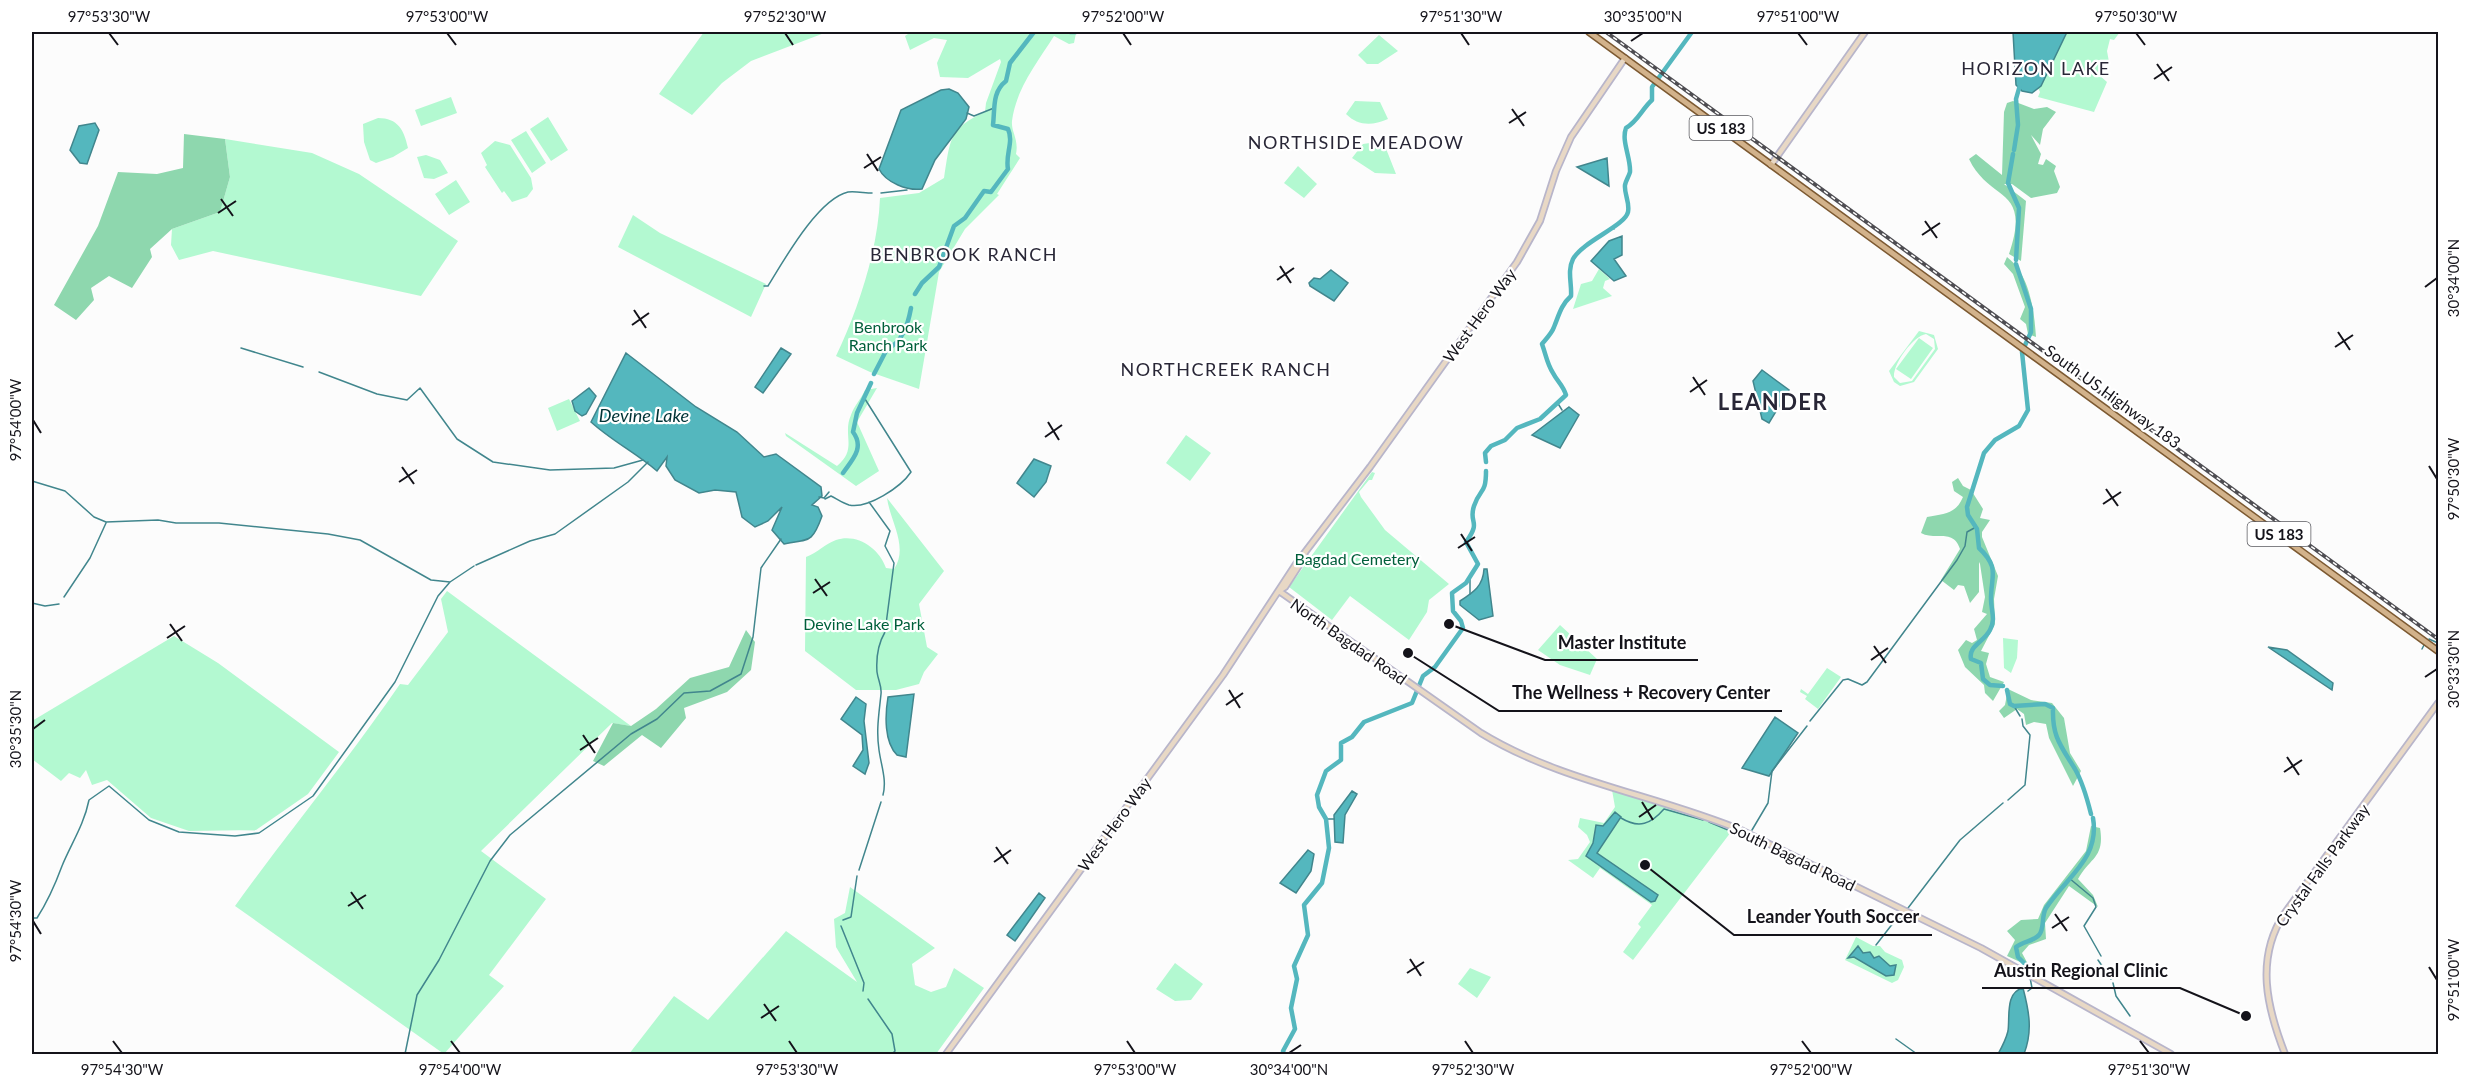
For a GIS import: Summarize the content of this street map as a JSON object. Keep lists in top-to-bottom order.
{
  "streets": {
    "main road": [
      "US 183",
      "West Hero Way",
      "South US Highway 183",
      "North Bagdad Road",
      "South Bagdad Road",
      "Crystal Falls Parkway"
    ]
  },
  "crossings": [
    ["US 183", "West Hero Way"],
    ["US 183", "South US Highway 183"],
    ["West Hero Way", "North Bagdad Road"],
    ["North Bagdad Road", "South Bagdad Road"]
  ],
  "districts": [
    "HORIZON LAKE",
    "NORTHSIDE MEADOW",
    "BENBROOK RANCH",
    "NORTHCREEK RANCH",
    "LEANDER"
  ],
  "water": ["Devine Lake"],
  "parks": ["Benbrook Ranch Park", "Bagdad Cemetery", "Devine Lake Park"],
  "places": [
    "Master Institute",
    "The Wellness + Recovery Center",
    "Leander Youth Soccer",
    "Austin Regional Clinic"
  ],
  "coordinates": [
    "97°53'30\"W",
    "97°53'00\"W",
    "97°52'30\"W",
    "97°52'00\"W",
    "97°51'30\"W",
    "30°35'00\"N",
    "97°51'00\"W",
    "97°50'30\"W",
    "30°34'00\"N",
    "97°54'00\"W",
    "30°33'30\"N",
    "30°35'30\"N",
    "97°54'30\"W"
  ]
}
